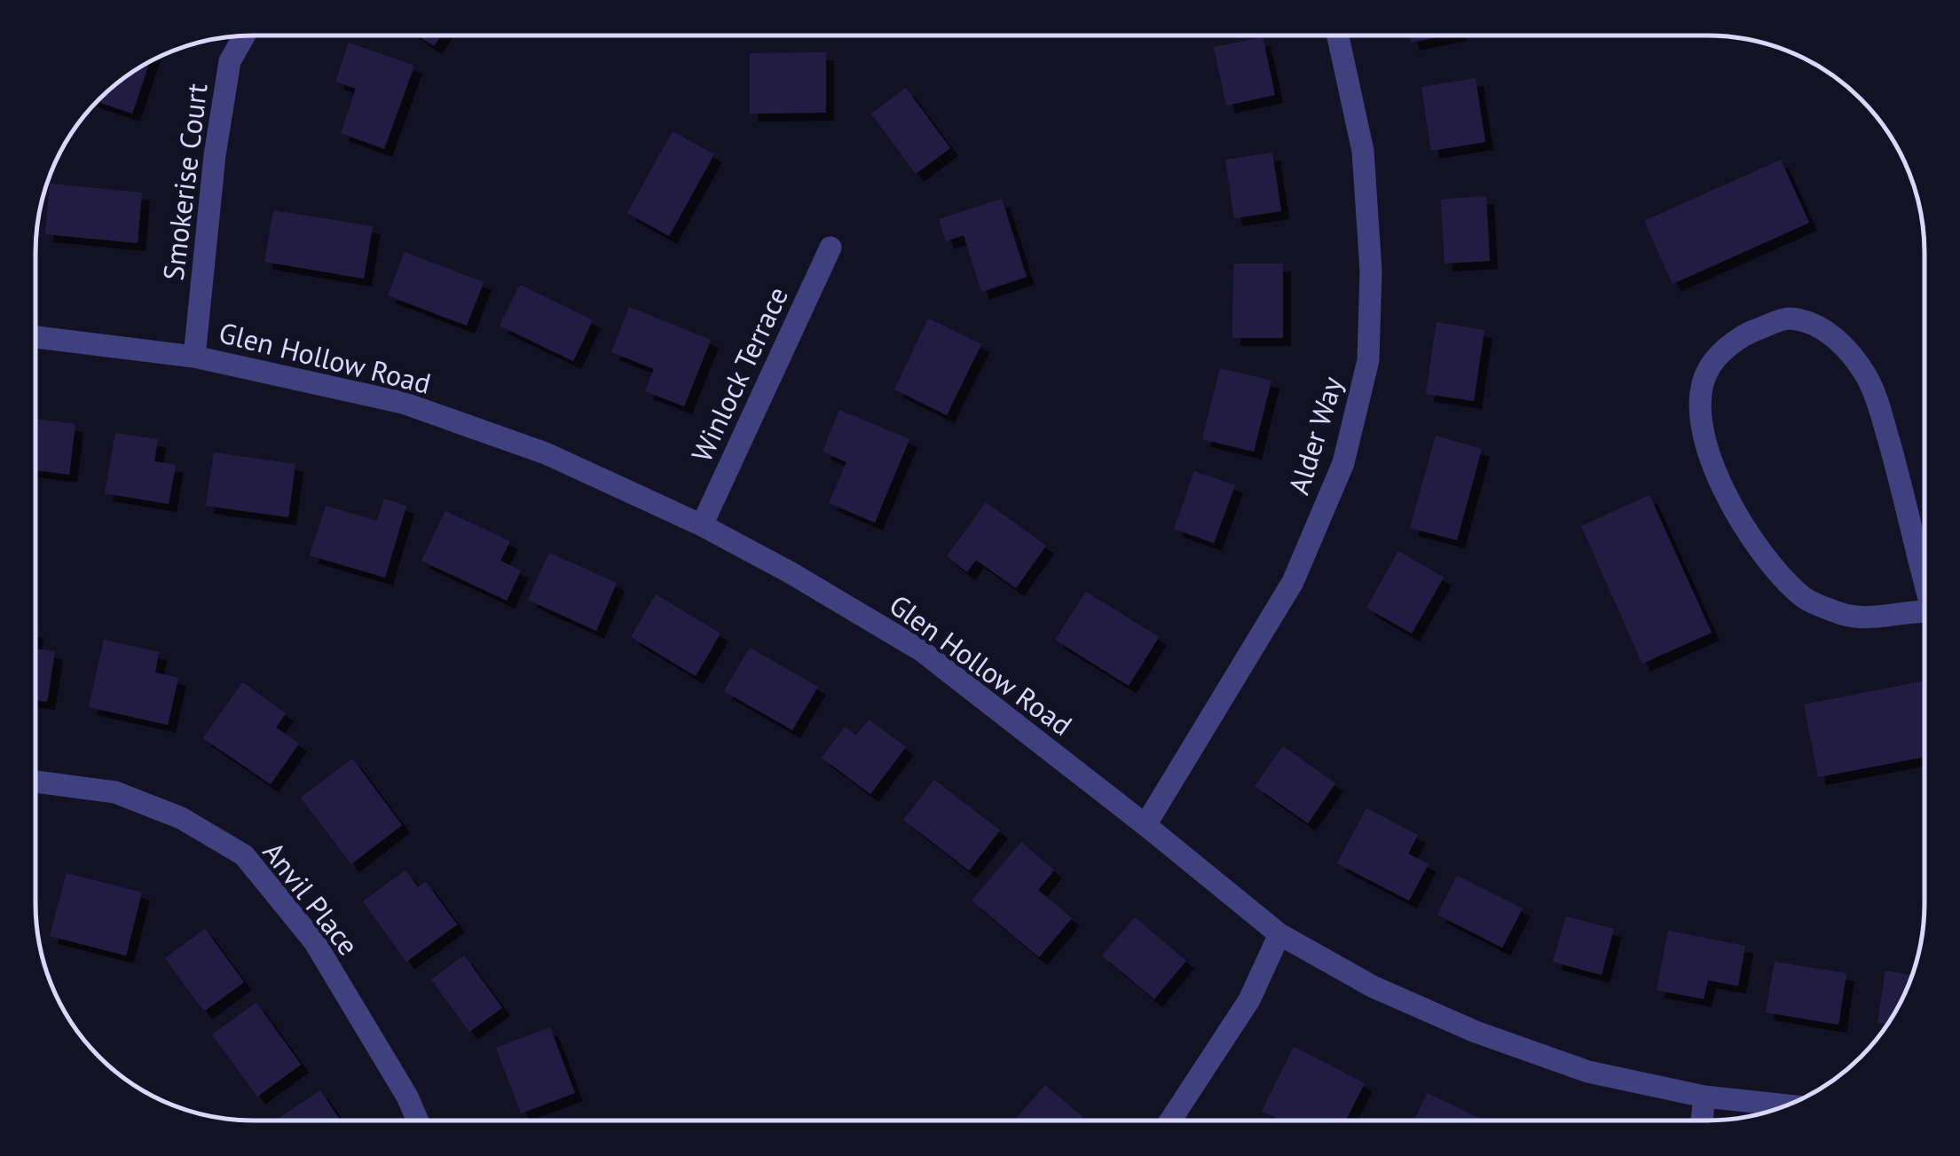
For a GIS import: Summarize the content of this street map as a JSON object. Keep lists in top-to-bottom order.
{
  "streets": {
    "street": [
      "Smokerise Court",
      "Glen Hollow Road",
      "Winlock Terrace",
      "Alder Way",
      "Anvil Place"
    ]
  },
  "crossings": [
    ["Smokerise Court", "Glen Hollow Road"],
    ["Glen Hollow Road", "Winlock Terrace"],
    ["Glen Hollow Road", "Alder Way"]
  ]
}
